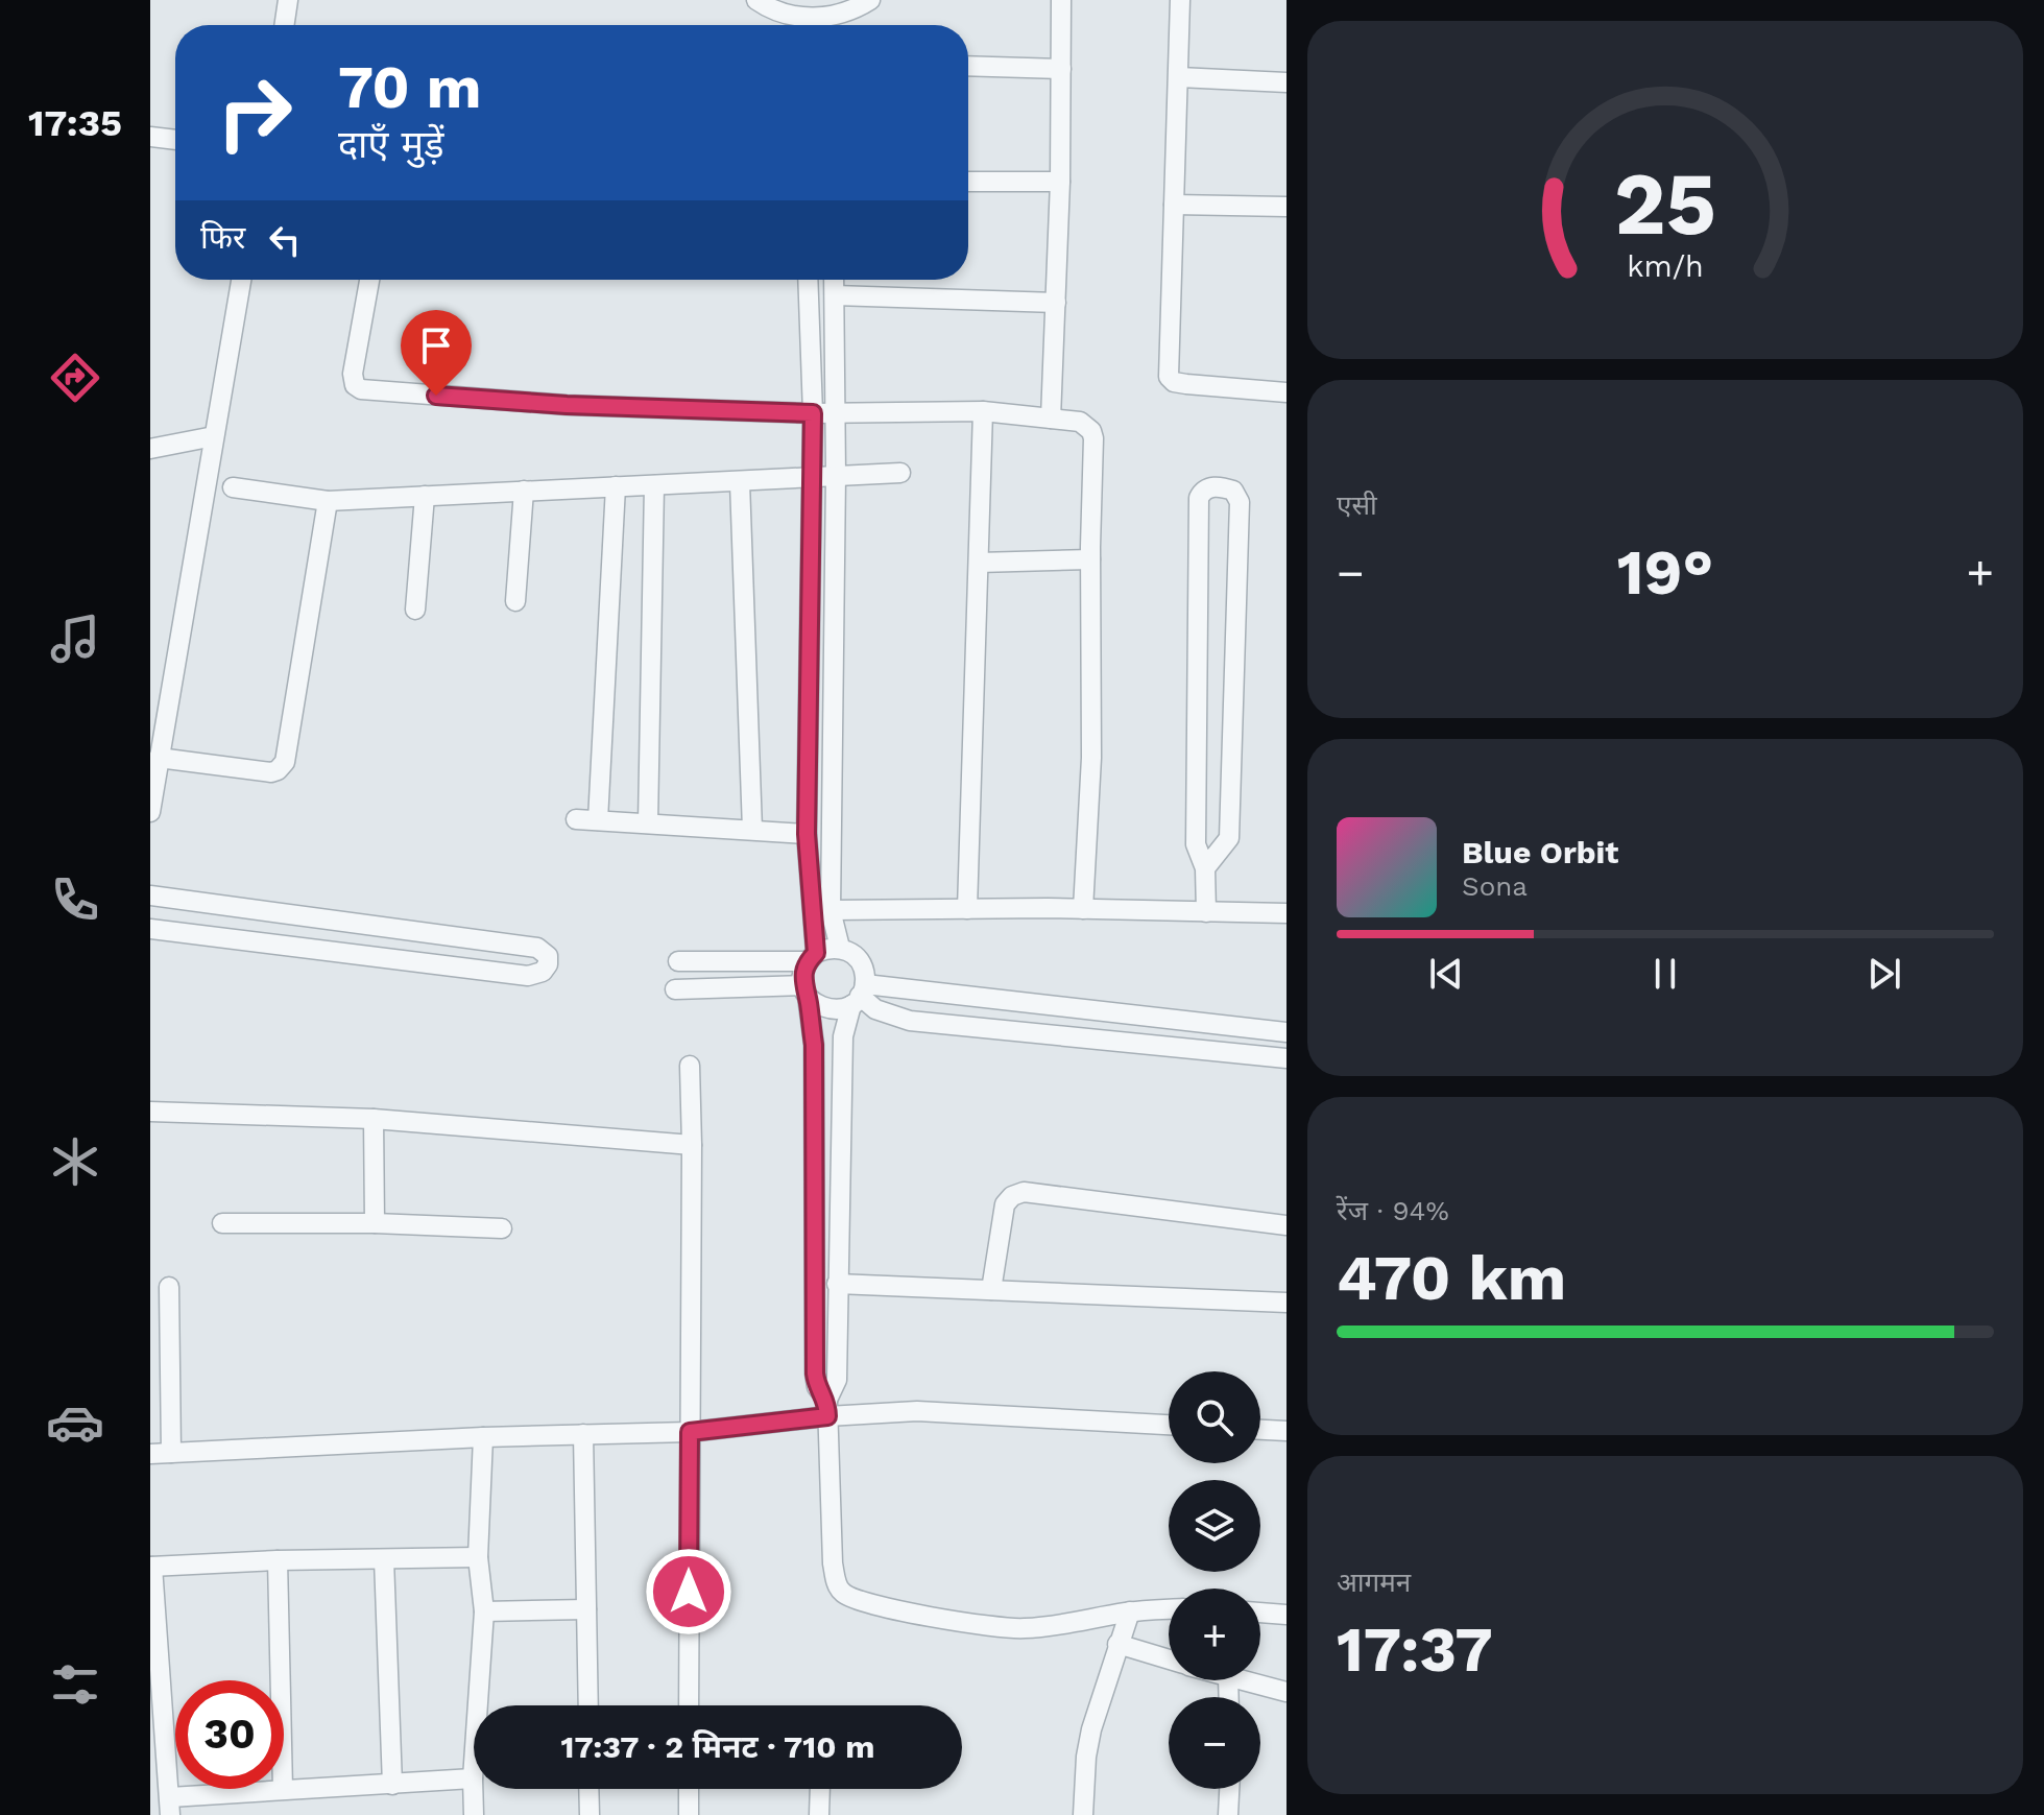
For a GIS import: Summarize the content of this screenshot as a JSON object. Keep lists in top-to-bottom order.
{
  "page": {
    "tabs": "17:35",
    "turn": ["70 m", "दाएँ मुड़ें"],
    "then": "फिर",
    "tile": [
      "एसी",
      ["रेंज · 94%", "470 km"],
      ["आगमन", "17:37"]
    ],
    "heat": ["−", "19°", "+"],
    "song": ["Blue Orbit", "Sona"],
    "map_buttons": ["+", "−"],
    "limit": "30",
    "trip": "17:37 · 2 मिनट · 710 m",
    "gauge": ["25", "km/h"]
  }
}
